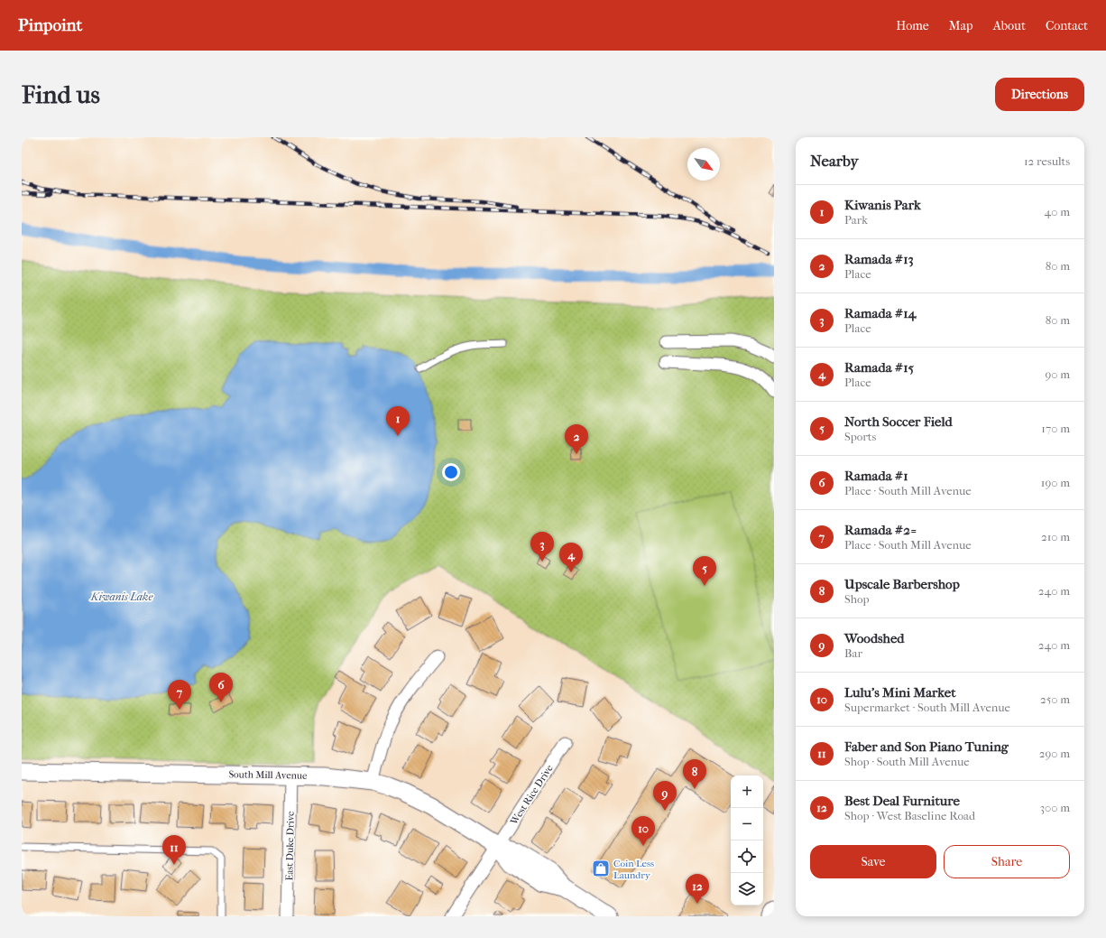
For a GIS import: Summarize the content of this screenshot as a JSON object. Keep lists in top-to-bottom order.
{
  "streets": {
    "street": ["South Mill Avenue", "West Rice Drive", "East Duke Drive"]
  },
  "crossings": [
    ["South Mill Avenue", "West Rice Drive"],
    ["South Mill Avenue", "East Duke Drive"]
  ],
  "water": ["Kiwanis Lake"],
  "places": {
    "shop": ["Coin Less Laundry"]
  },
  "north": "bottom right",
  "page": {
    "header": "Pinpoint",
    "nav": [
      "Home",
      "Map",
      "About",
      "Contact"
    ],
    "buttons": [
      "Directions",
      ["Save", "Share"]
    ],
    "title": "Find us",
    "heading": ["Nearby", "12 results"],
    "list": [
      {
        "mark": "1",
        "name": "Kiwanis Park",
        "note": "Park",
        "value": "40 m"
      },
      {
        "mark": "2",
        "name": "Ramada #13",
        "note": "Place",
        "value": "80 m"
      },
      {
        "mark": "3",
        "name": "Ramada #14",
        "note": "Place",
        "value": "80 m"
      },
      {
        "mark": "4",
        "name": "Ramada #15",
        "note": "Place",
        "value": "90 m"
      },
      {
        "mark": "5",
        "name": "North Soccer Field",
        "note": "Sports",
        "value": "170 m"
      },
      {
        "mark": "6",
        "name": "Ramada #1",
        "note": "Place · South Mill Avenue",
        "value": "190 m"
      },
      {
        "mark": "7",
        "name": "Ramada #2=",
        "note": "Place · South Mill Avenue",
        "value": "210 m"
      },
      {
        "mark": "8",
        "name": "Upscale Barbershop",
        "note": "Shop",
        "value": "240 m"
      },
      {
        "mark": "9",
        "name": "Woodshed",
        "note": "Bar",
        "value": "240 m"
      },
      {
        "mark": "10",
        "name": "Lulu's Mini Market",
        "note": "Supermarket · South Mill Avenue",
        "value": "250 m"
      },
      {
        "mark": "11",
        "name": "Faber and Son Piano Tuning",
        "note": "Shop · South Mill Avenue",
        "value": "290 m"
      },
      {
        "mark": "12",
        "name": "Best Deal Furniture",
        "note": "Shop · West Baseline Road",
        "value": "300 m"
      }
    ],
    "pins": [
      "1",
      "2",
      "3",
      "4",
      "5",
      "6",
      "7",
      "8",
      "9",
      "10",
      "11",
      "12"
    ],
    "map_buttons": ["+", "−"]
  }
}
